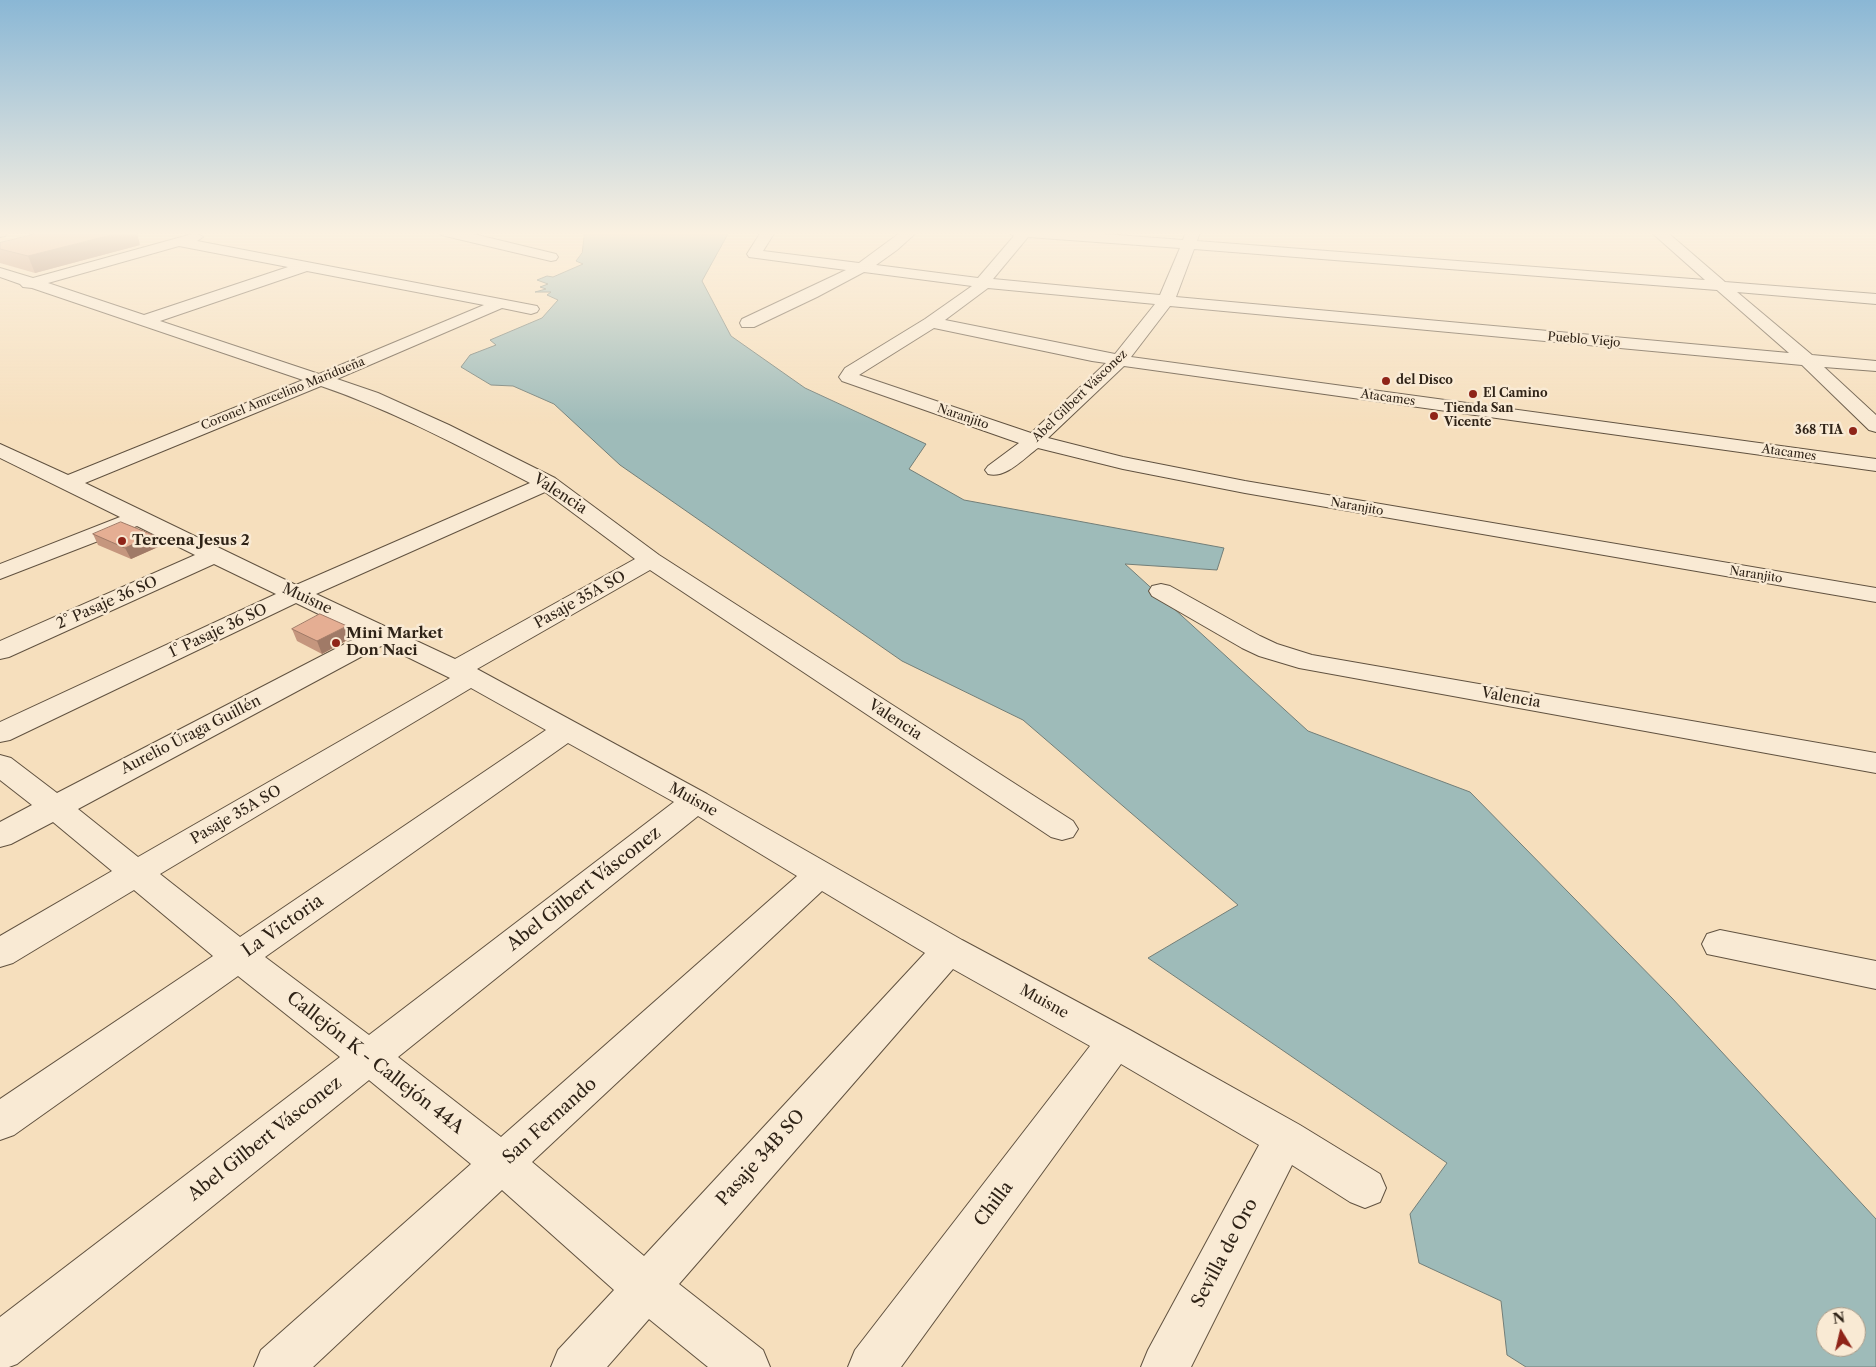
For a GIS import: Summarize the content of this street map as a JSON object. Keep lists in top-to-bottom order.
{
  "streets": {
    "street": [
      "Pueblo Viejo",
      "Coronel Amrcelino Maridueña",
      "Abel Gilbert Vásconez",
      "Atacames",
      "Naranjito",
      "Valencia",
      "Muisne",
      "Pasaje 35A SO",
      "2° Pasaje 36 SO",
      "1° Pasaje 36 SO",
      "Aurelio Úraga Guillén",
      "La Victoria",
      "Callejón K - Callejón 44A",
      "San Fernando",
      "Pasaje 34B SO",
      "Chilla",
      "Sevilla de Oro"
    ]
  },
  "crossings": [
    ["Pueblo Viejo", "Abel Gilbert Vásconez"],
    ["Coronel Amrcelino Maridueña", "Valencia"],
    ["Coronel Amrcelino Maridueña", "Muisne"],
    ["Abel Gilbert Vásconez", "Atacames"],
    ["Abel Gilbert Vásconez", "Naranjito"],
    ["Abel Gilbert Vásconez", "Muisne"],
    ["Abel Gilbert Vásconez", "Callejón K - Callejón 44A"],
    ["Atacames", "Naranjito"],
    ["Valencia", "Pasaje 35A SO"],
    ["Valencia", "1° Pasaje 36 SO"],
    ["Muisne", "Pasaje 35A SO"],
    ["Muisne", "2° Pasaje 36 SO"],
    ["Muisne", "1° Pasaje 36 SO"],
    ["Muisne", "Aurelio Úraga Guillén"],
    ["Muisne", "La Victoria"],
    ["Muisne", "San Fernando"],
    ["Muisne", "Pasaje 34B SO"],
    ["Muisne", "Chilla"],
    ["Muisne", "Sevilla de Oro"],
    ["Pasaje 35A SO", "Callejón K - Callejón 44A"],
    ["Aurelio Úraga Guillén", "Callejón K - Callejón 44A"],
    ["La Victoria", "Callejón K - Callejón 44A"],
    ["Callejón K - Callejón 44A", "San Fernando"],
    ["Callejón K - Callejón 44A", "Pasaje 34B SO"]
  ],
  "places": [
    "del Disco",
    "El Camino",
    "Tienda San Vicente",
    "368 TIA",
    "Tercena Jesus 2",
    "Mini Market Don Naci"
  ],
  "north": "top"
}
